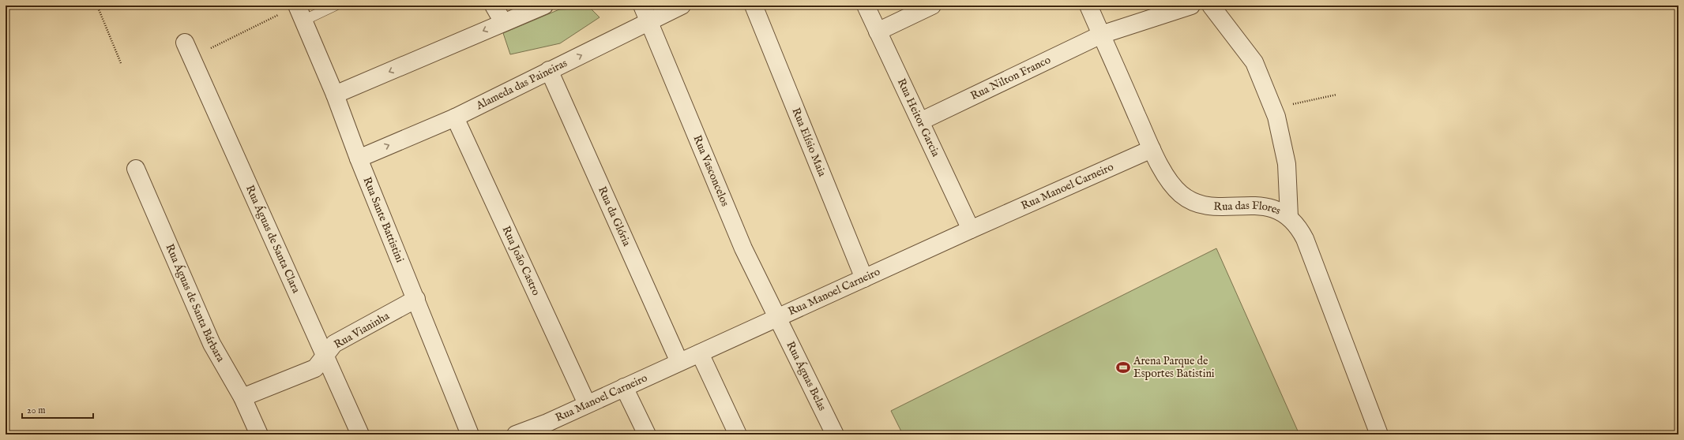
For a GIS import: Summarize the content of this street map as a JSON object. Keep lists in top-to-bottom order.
{
  "streets": {
    "street": [
      "Rua Nilton Franco",
      "Alameda das Paineiras",
      "Rua Heitor Garcia",
      "Rua Elísio Maia",
      "Rua Vasconcelos",
      "Rua Manoel Carneiro",
      "Rua das Flores",
      "Rua da Glória",
      "Rua Sante Battistini",
      "Rua Águas de Santa Clara",
      "Rua João Castro",
      "Rua Águas de Santa Bárbara",
      "Rua Vianinha",
      "Rua Águas Belas"
    ]
  },
  "crossings": [
    ["Rua Nilton Franco", "Rua Heitor Garcia"],
    ["Rua Nilton Franco", "Rua das Flores"],
    ["Alameda das Paineiras", "Rua Vasconcelos"],
    ["Alameda das Paineiras", "Rua da Glória"],
    ["Alameda das Paineiras", "Rua Sante Battistini"],
    ["Alameda das Paineiras", "Rua João Castro"],
    ["Rua Heitor Garcia", "Rua Manoel Carneiro"],
    ["Rua Elísio Maia", "Rua Manoel Carneiro"],
    ["Rua Vasconcelos", "Rua Manoel Carneiro"],
    ["Rua Vasconcelos", "Rua Águas Belas"],
    ["Rua Manoel Carneiro", "Rua das Flores"],
    ["Rua Manoel Carneiro", "Rua da Glória"],
    ["Rua Manoel Carneiro", "Rua João Castro"],
    ["Rua Manoel Carneiro", "Rua Águas Belas"],
    ["Rua Sante Battistini", "Rua Vianinha"],
    ["Rua Águas de Santa Clara", "Rua Vianinha"],
    ["Rua Águas de Santa Bárbara", "Rua Vianinha"]
  ],
  "places": {
    "sports": ["Arena Parque de Esportes Batistini"]
  },
  "scale_bar": "20 m"
}
